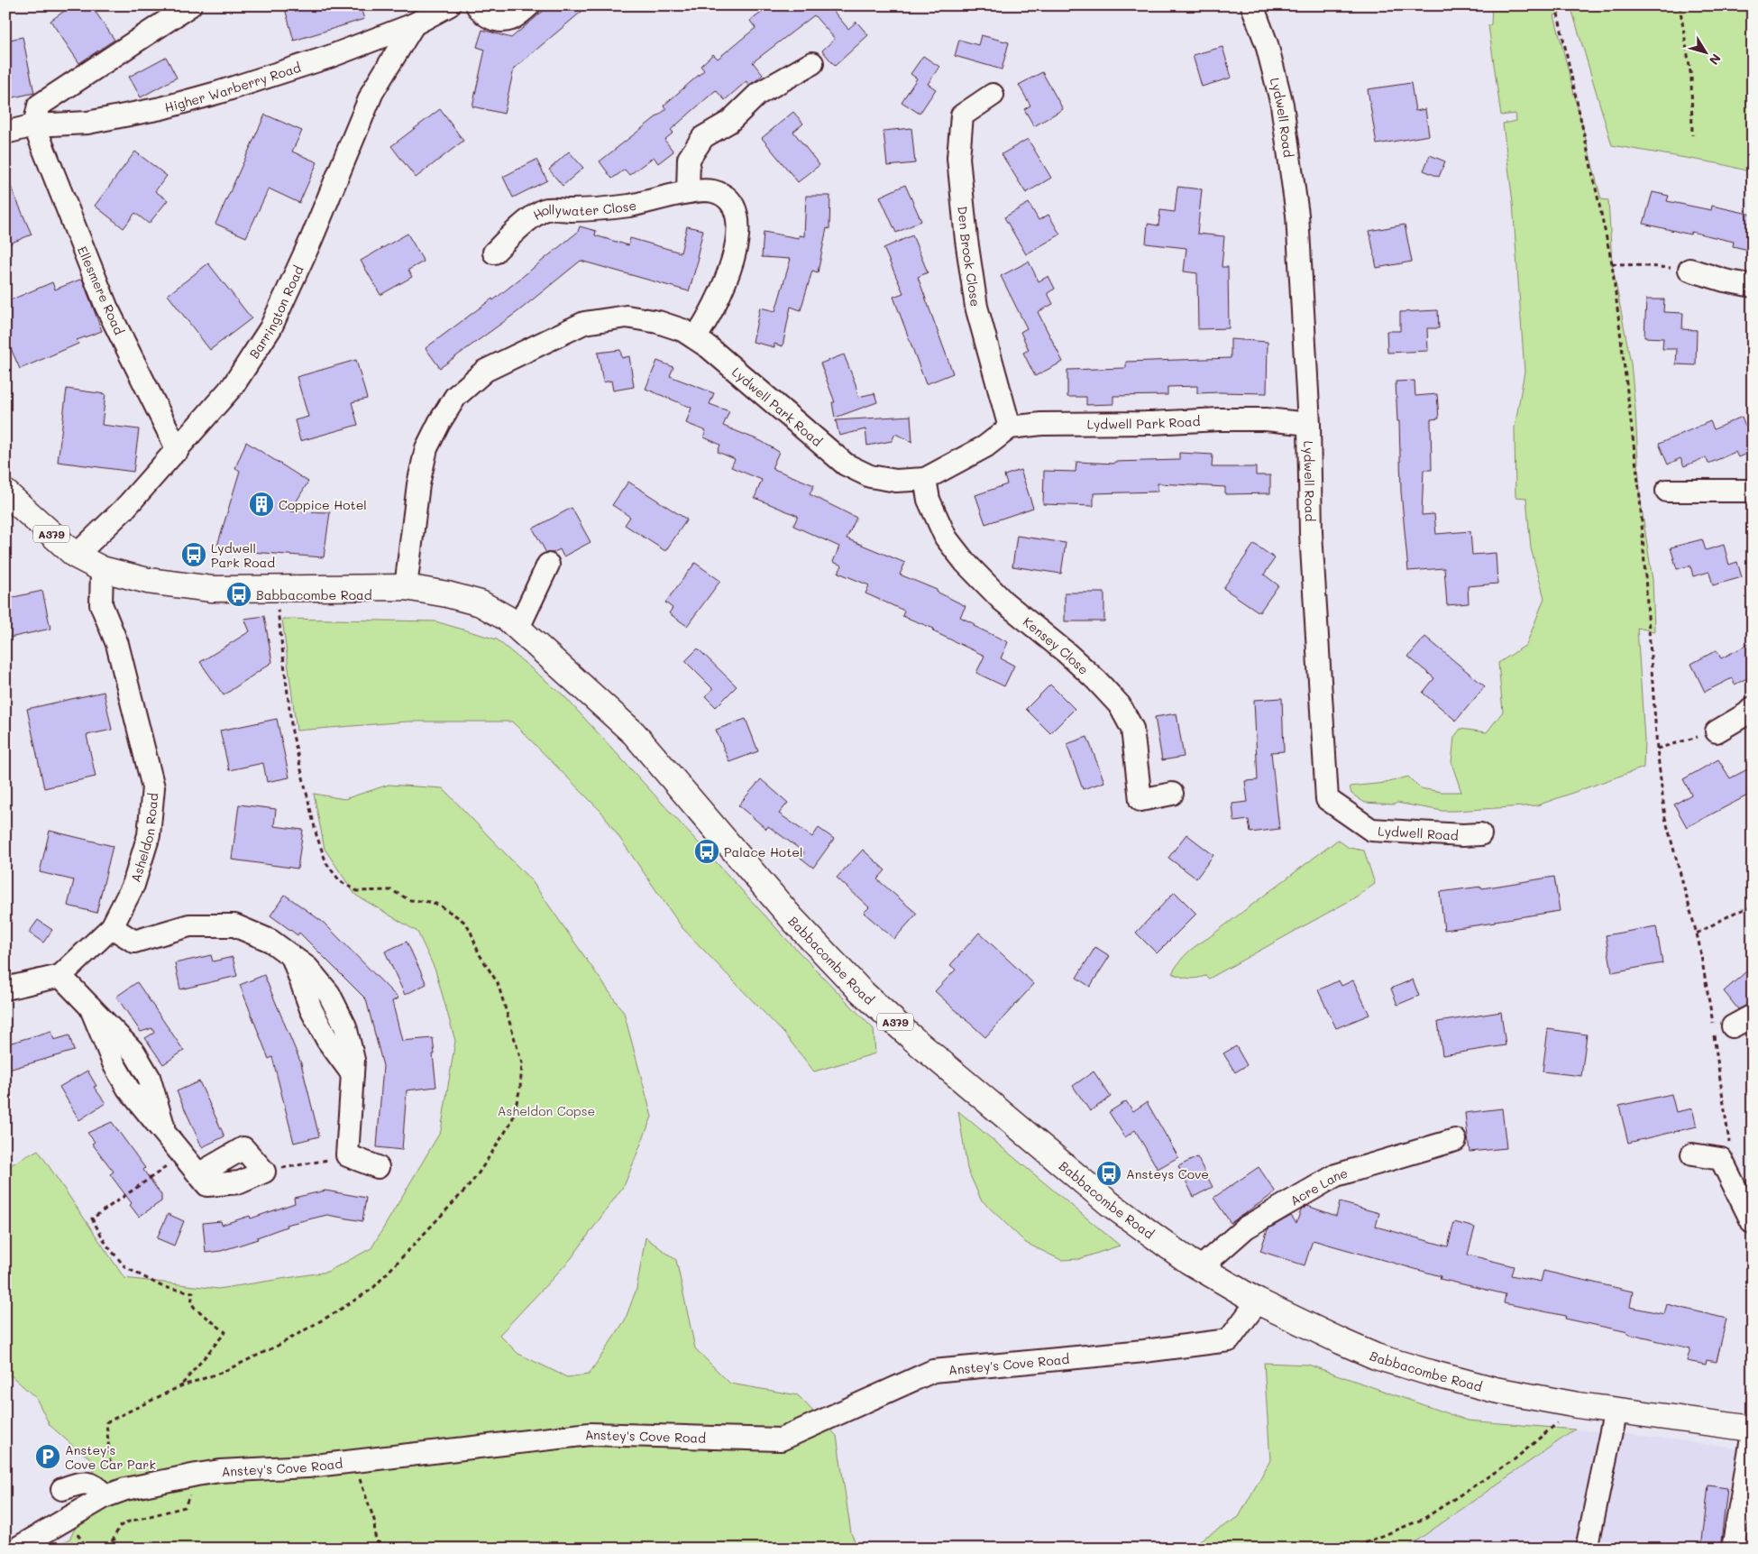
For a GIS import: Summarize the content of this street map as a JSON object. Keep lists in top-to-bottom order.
{
  "streets": {
    "main road": ["A379", "Babbacombe Road"],
    "street": [
      "Higher Warberry Road",
      "Lydwell Road",
      "Hollywater Close",
      "Den Brook Close",
      "Ellesmere Road",
      "Barrington Road",
      "Lydwell Park Road",
      "Kensey Close",
      "Asheldon Road",
      "Acre Lane",
      "Anstey's Cove Road"
    ]
  },
  "crossings": [
    ["Higher Warberry Road", "Ellesmere Road"],
    ["Higher Warberry Road", "Barrington Road"],
    ["Lydwell Road", "Lydwell Park Road"],
    ["Hollywater Close", "Lydwell Park Road"],
    ["Den Brook Close", "Lydwell Park Road"],
    ["Ellesmere Road", "Barrington Road"],
    ["Barrington Road", "Babbacombe Road"],
    ["Lydwell Park Road", "Kensey Close"],
    ["Lydwell Park Road", "Babbacombe Road"],
    ["Asheldon Road", "Babbacombe Road"],
    ["Babbacombe Road", "Acre Lane"],
    ["Babbacombe Road", "Anstey's Cove Road"]
  ],
  "parks": ["Asheldon Copse"],
  "places": {
    "building": ["Coppice Hotel"],
    "bus stop": [
      "Lydwell Park Road",
      "Babbacombe Road",
      "Palace Hotel",
      "Ansteys Cove"
    ],
    "parking": ["Anstey's Cove Car Park"]
  },
  "north": "bottom right"
}
